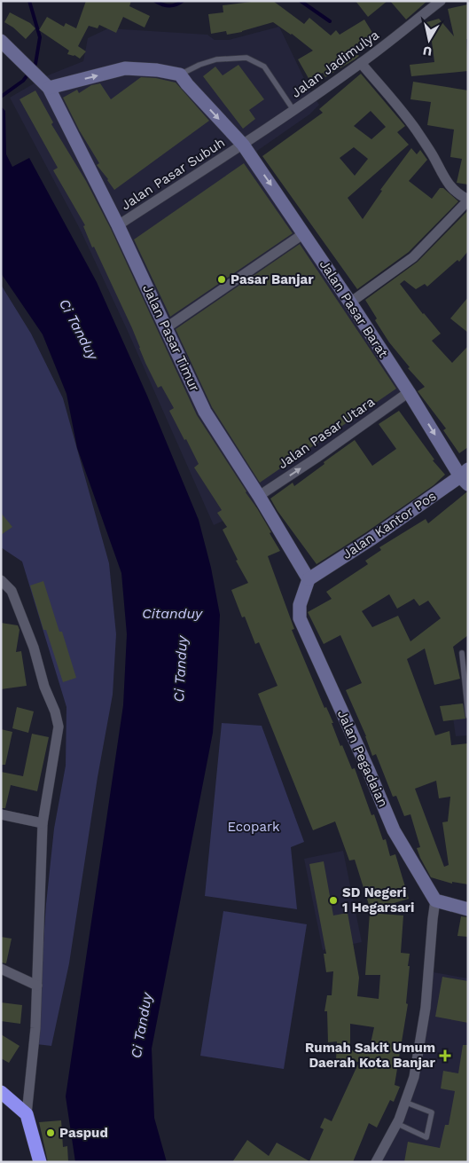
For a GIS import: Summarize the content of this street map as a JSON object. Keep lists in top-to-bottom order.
{
  "streets": {
    "street": [
      "Jalan Jadimulya",
      "Jalan Pasar Subuh",
      "Jalan Pasar Barat",
      "Jalan Pasar Timur",
      "Jalan Pasar Utara",
      "Jalan Kantor Pos",
      "Jalan Pegadaian"
    ]
  },
  "crossings": [
    ["Jalan Jadimulya", "Jalan Pasar Subuh"],
    ["Jalan Jadimulya", "Jalan Pasar Barat"],
    ["Jalan Pasar Subuh", "Jalan Pasar Barat"],
    ["Jalan Pasar Subuh", "Jalan Pasar Timur"],
    ["Jalan Pasar Barat", "Jalan Pasar Utara"],
    ["Jalan Pasar Barat", "Jalan Kantor Pos"],
    ["Jalan Pasar Timur", "Jalan Pasar Utara"],
    ["Jalan Pasar Timur", "Jalan Kantor Pos"],
    ["Jalan Pasar Timur", "Jalan Pegadaian"],
    ["Jalan Kantor Pos", "Jalan Pegadaian"]
  ],
  "one_way": ["Jalan Pasar Barat", "Jalan Pasar Utara"],
  "water": ["Ci Tanduy", "Citanduy"],
  "parks": ["Ecopark"],
  "places": {
    "other": ["Pasar Banjar", "SD Negeri 1 Hegarsari", "Paspud"],
    "health": ["Rumah Sakit Umum Daerah Kota Banjar"]
  },
  "north": "bottom"
}
